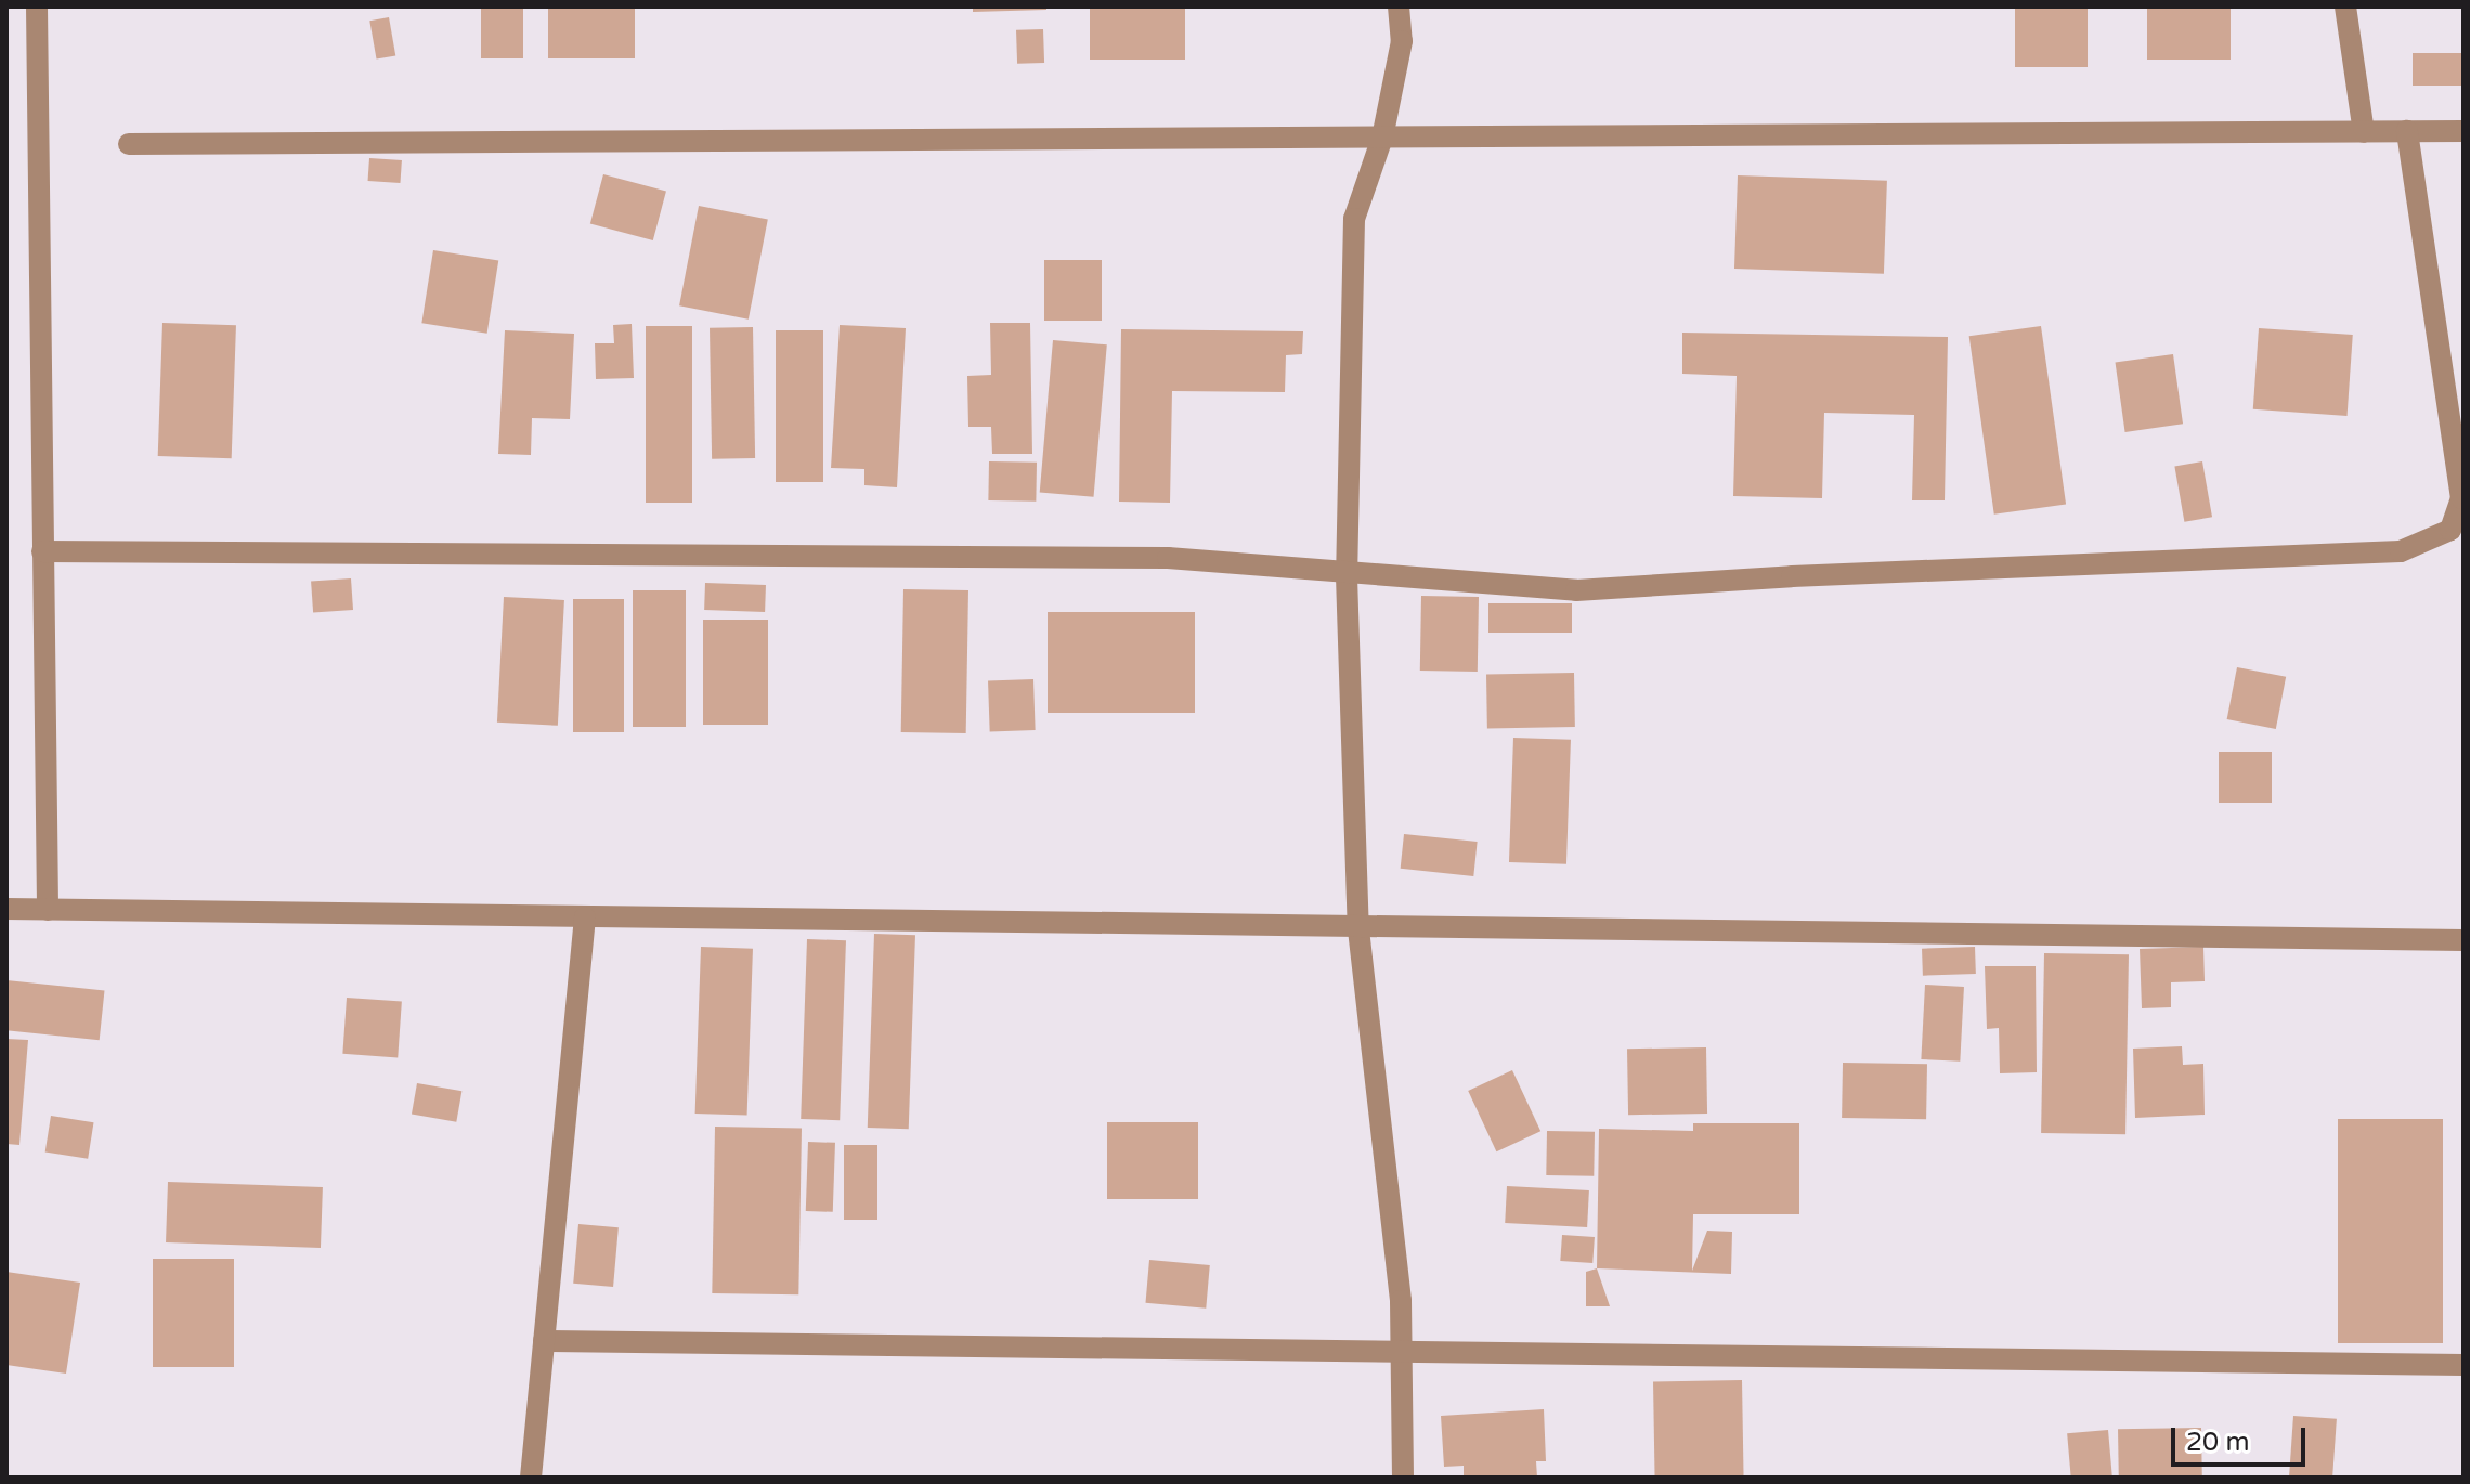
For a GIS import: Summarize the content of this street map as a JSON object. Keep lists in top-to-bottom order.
{
  "scale_bar": "20 m"
}
